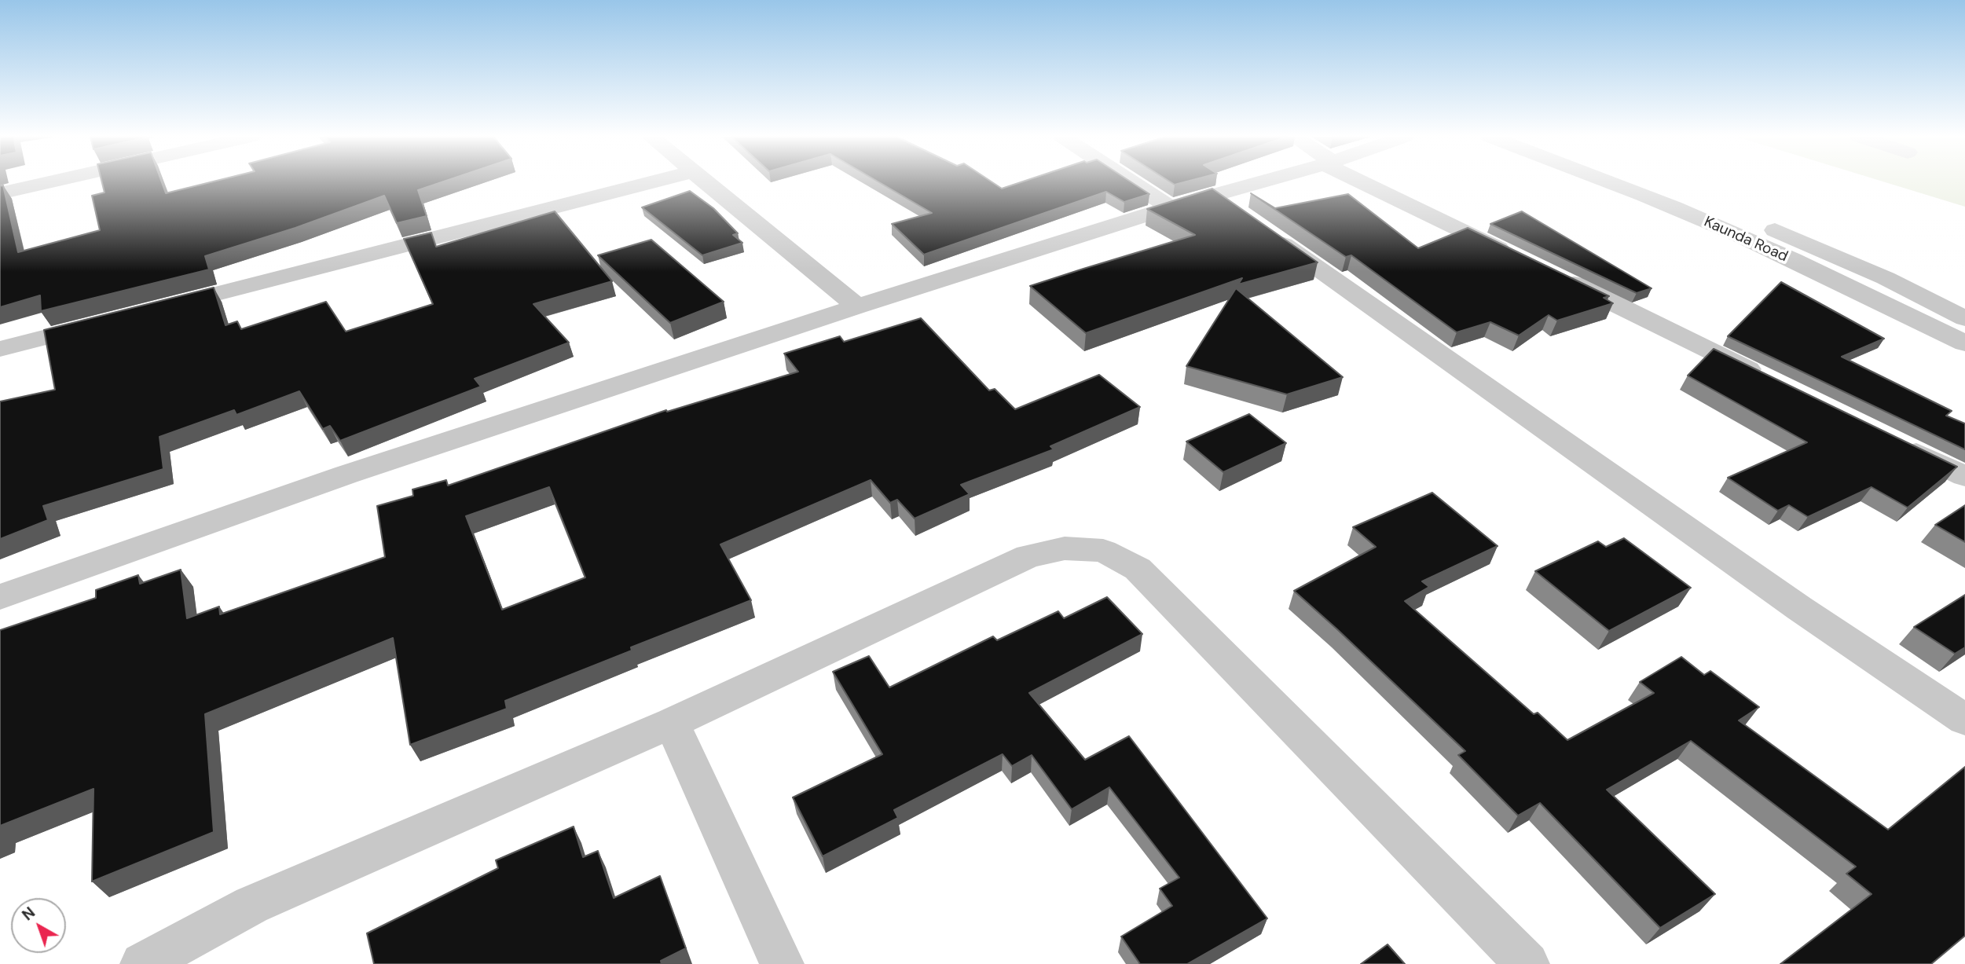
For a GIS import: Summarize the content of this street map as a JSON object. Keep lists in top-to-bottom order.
{
  "streets": {
    "street": ["Kaunda Road"]
  },
  "north": "top left"
}
